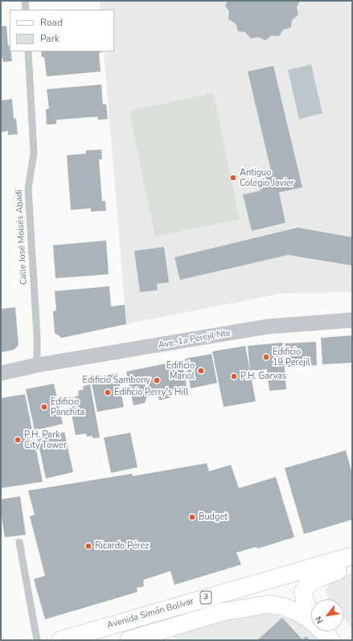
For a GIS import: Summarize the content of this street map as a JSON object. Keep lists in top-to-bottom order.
{
  "streets": {
    "main road": ["3", "Avenida Simón Bolívar"],
    "street": ["Ave. 1a Perejil Nte"],
    "lane": ["Calle José Moisés Abadi"]
  },
  "crossings": [
    ["Calle José Moisés Abadi", "Ave. 1a Perejil Nte"]
  ],
  "places": [
    "Antiguo Colegio Javier",
    "Edificio 19 Perejil",
    "Edificio Mariol",
    "P.H. Garvas",
    "Edificio Sambony",
    "Edificio Perry's Hill",
    "Edificio Panchita",
    "P.H. Park City Tower",
    "Budget",
    "Ricardo Pérez"
  ],
  "legend": ["Road", "Park"],
  "north": "bottom left"
}
